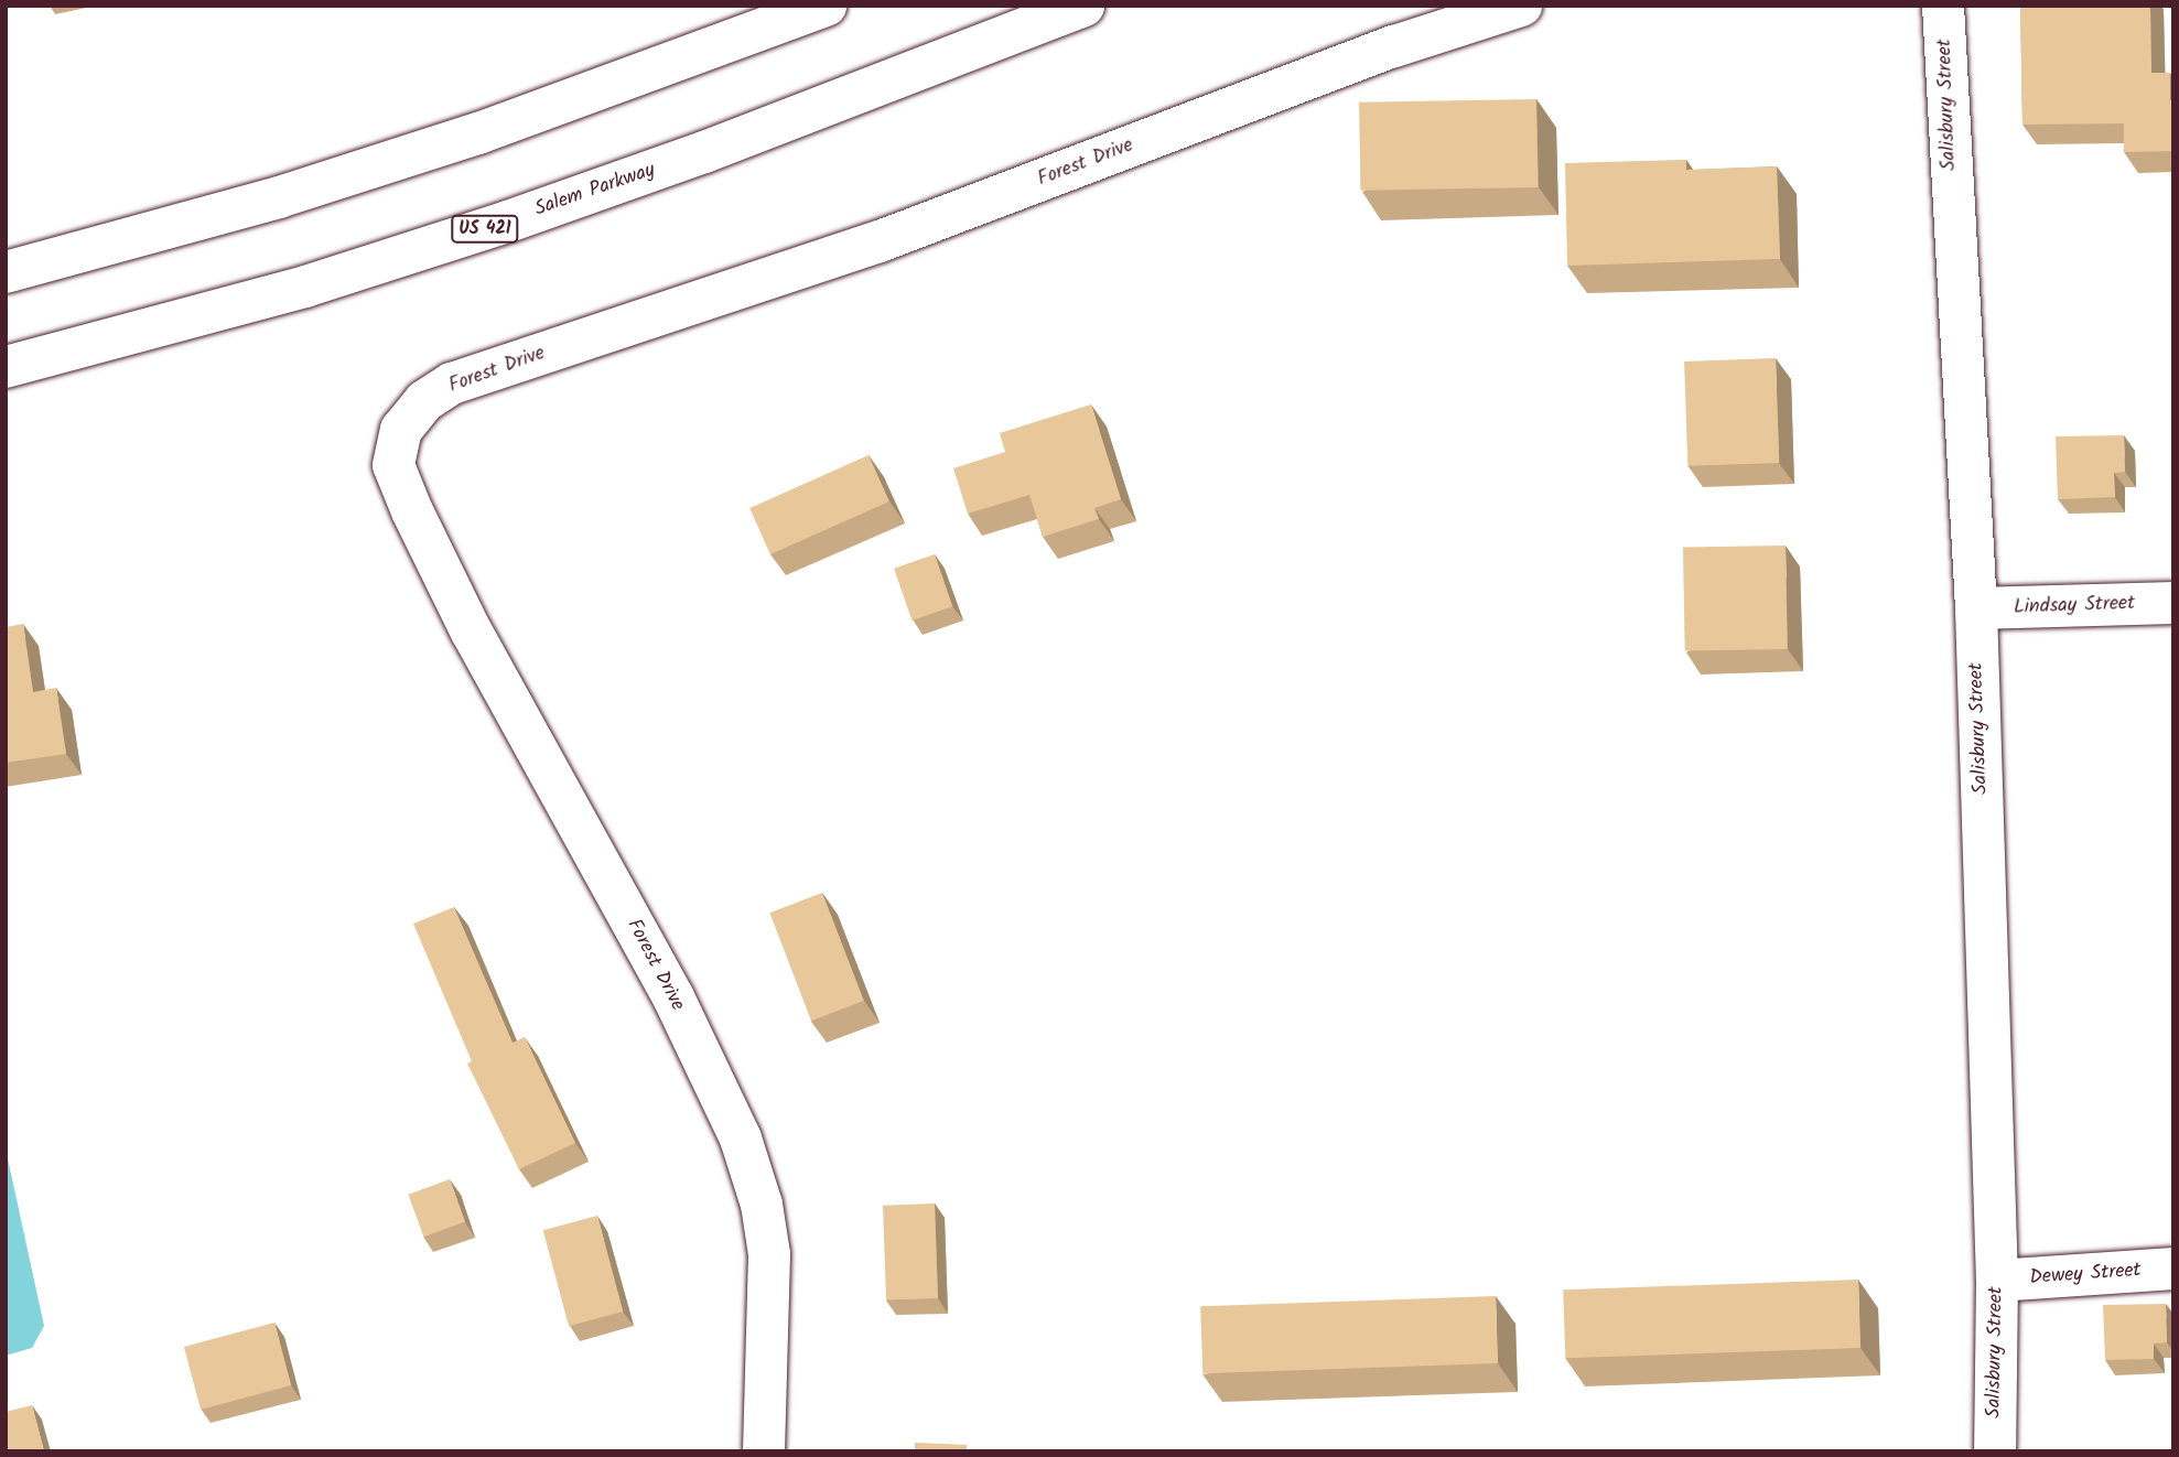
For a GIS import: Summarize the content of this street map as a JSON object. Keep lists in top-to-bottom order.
{
  "streets": {
    "main road": [
      "Salisbury Street",
      "Forest Drive",
      "Salem Parkway",
      "US 421",
      "Lindsay Street",
      "Dewey Street"
    ]
  },
  "crossings": [
    ["Salisbury Street", "Lindsay Street"],
    ["Salisbury Street", "Dewey Street"]
  ]
}
